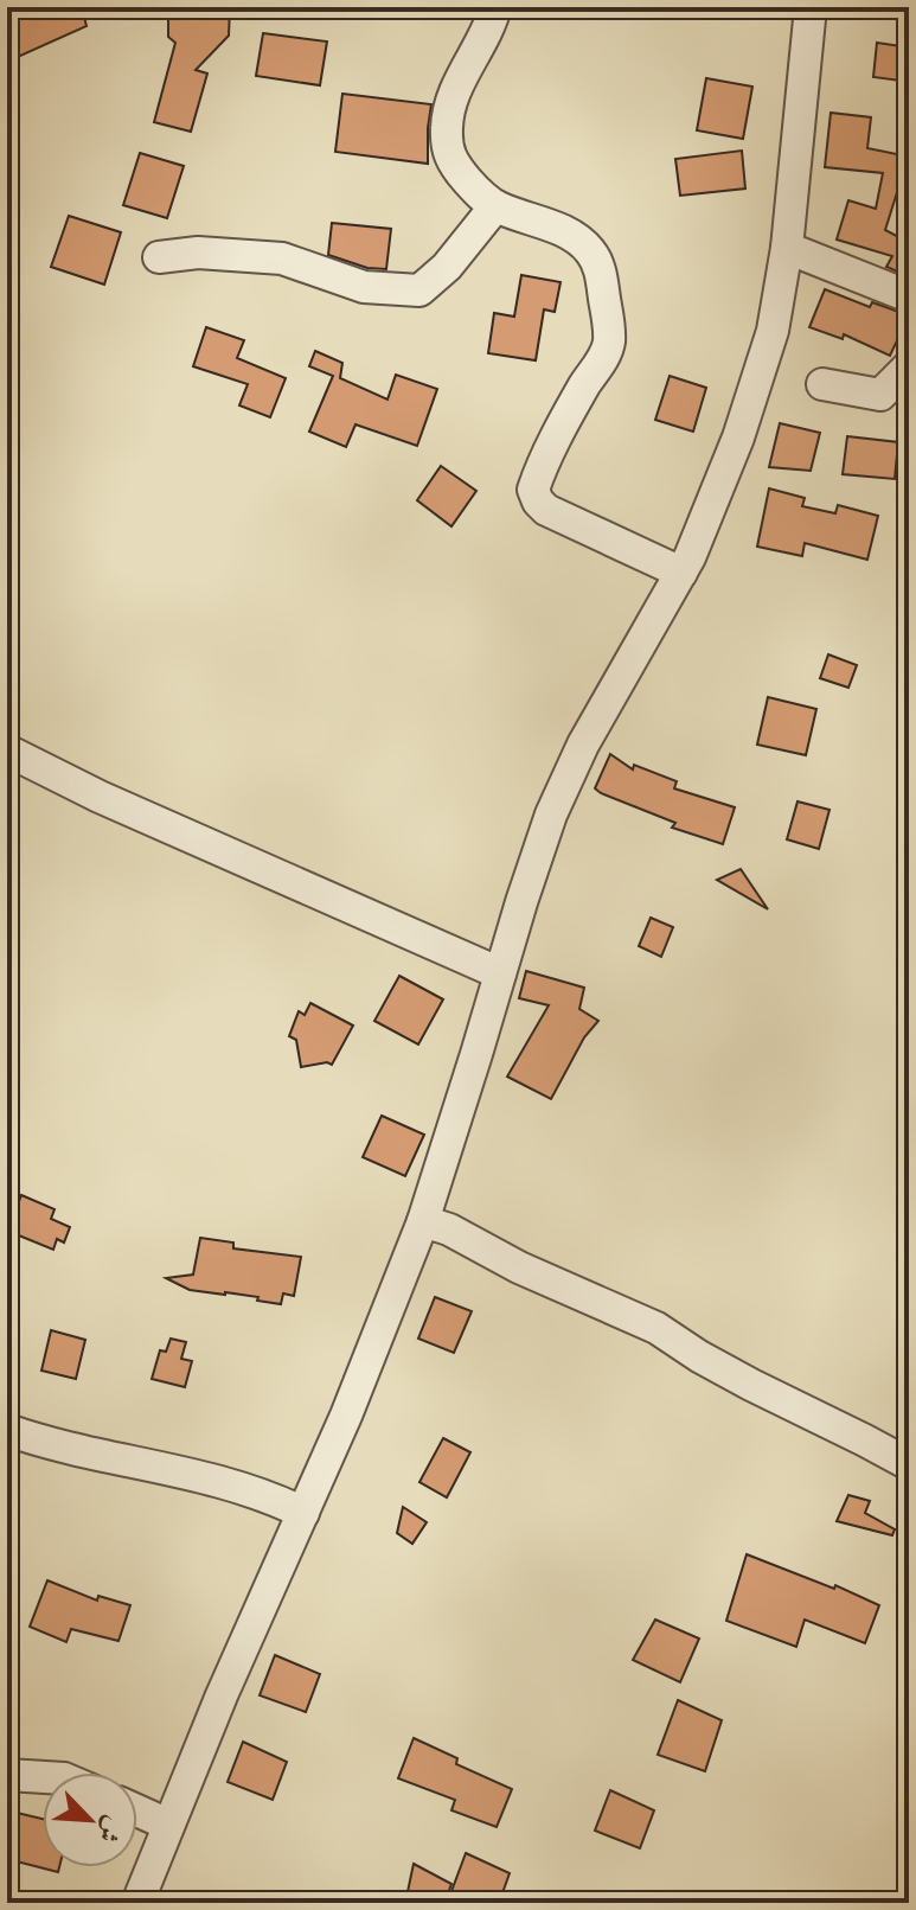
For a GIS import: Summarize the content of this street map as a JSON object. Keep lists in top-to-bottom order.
{
  "north": "bottom right"
}
